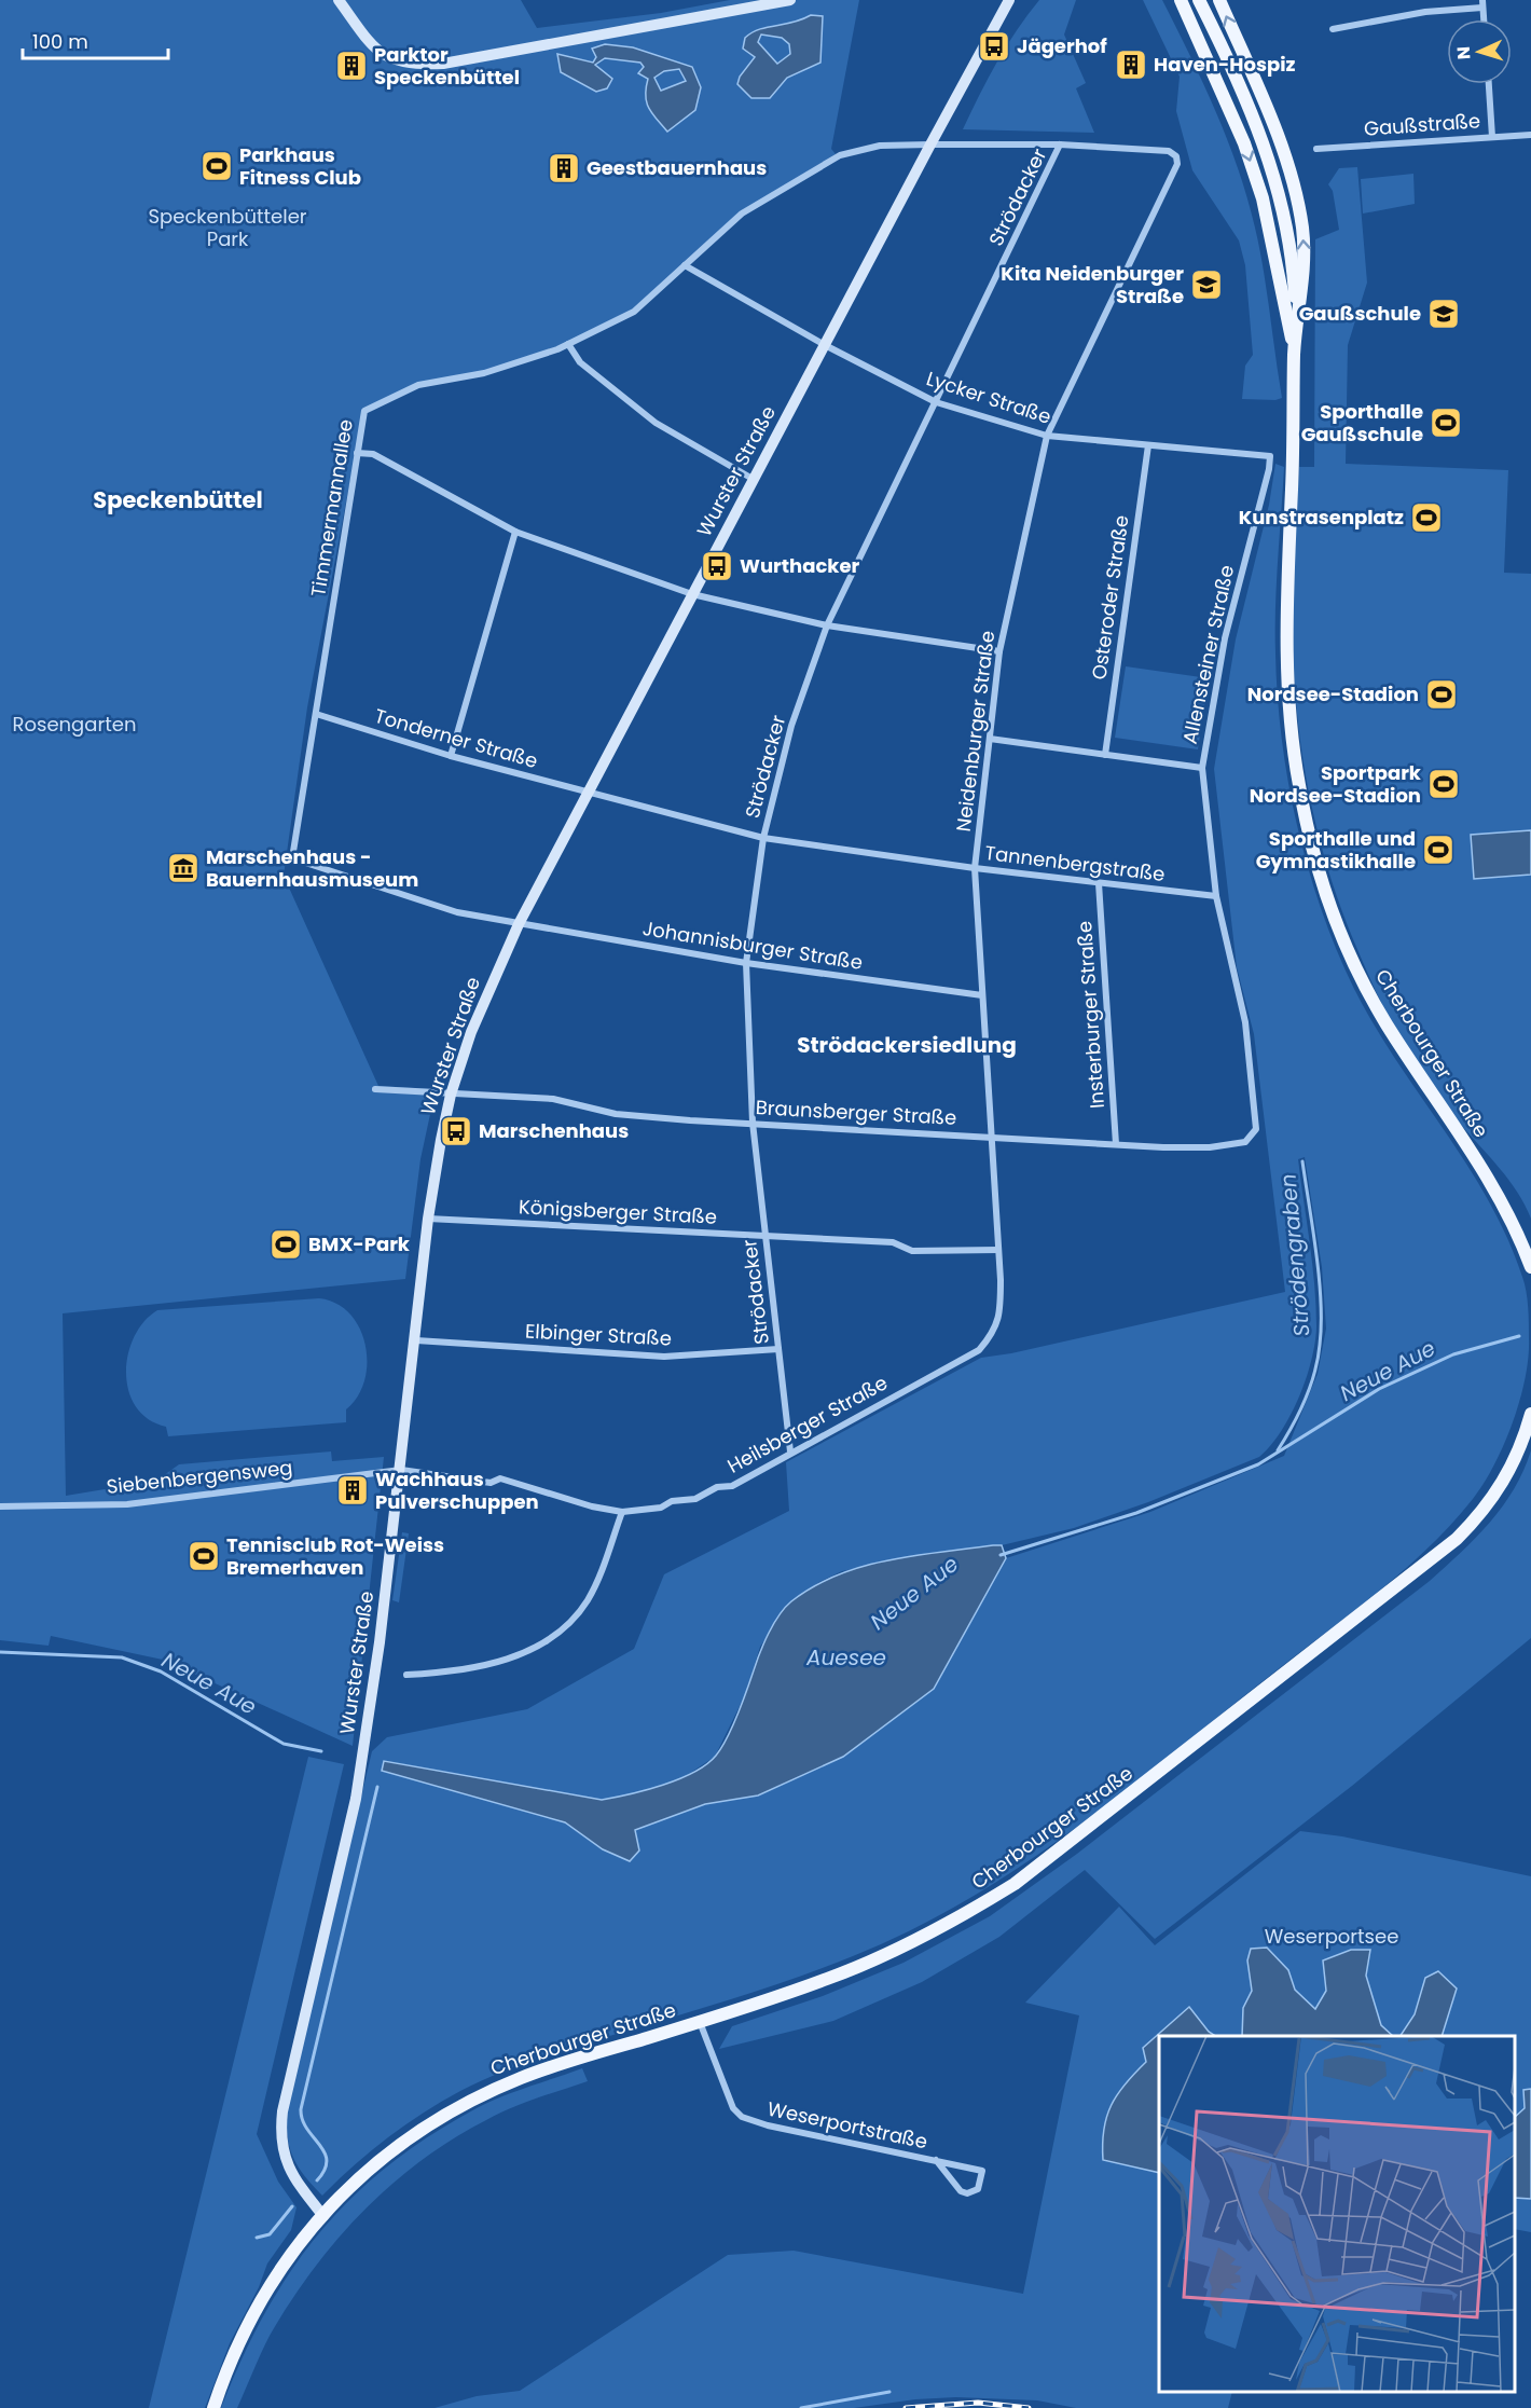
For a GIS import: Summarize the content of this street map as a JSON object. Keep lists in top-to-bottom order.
{
  "streets": {
    "main road": ["Cherbourger Straße"],
    "street": [
      "Gaußstraße",
      "Strödacker",
      "Lycker Straße",
      "Wurster Straße",
      "Timmermannallee",
      "Osteroder Straße",
      "Allensteiner Straße",
      "Neidenburger Straße",
      "Tonderner Straße",
      "Tannenbergstraße",
      "Johannisburger Straße",
      "Insterburger Straße",
      "Braunsberger Straße",
      "Königsberger Straße",
      "Elbinger Straße",
      "Heilsberger Straße",
      "Siebenbergensweg",
      "Weserportstraße"
    ]
  },
  "crossings": [
    ["Strödacker", "Lycker Straße"],
    ["Strödacker", "Neidenburger Straße"],
    ["Strödacker", "Tannenbergstraße"],
    ["Strödacker", "Johannisburger Straße"],
    ["Strödacker", "Braunsberger Straße"],
    ["Strödacker", "Königsberger Straße"],
    ["Strödacker", "Elbinger Straße"],
    ["Strödacker", "Heilsberger Straße"],
    ["Lycker Straße", "Wurster Straße"],
    ["Lycker Straße", "Timmermannallee"],
    ["Lycker Straße", "Osteroder Straße"],
    ["Lycker Straße", "Allensteiner Straße"],
    ["Lycker Straße", "Neidenburger Straße"],
    ["Wurster Straße", "Timmermannallee"],
    ["Wurster Straße", "Tonderner Straße"],
    ["Wurster Straße", "Tannenbergstraße"],
    ["Wurster Straße", "Johannisburger Straße"],
    ["Wurster Straße", "Cherbourger Straße"],
    ["Wurster Straße", "Braunsberger Straße"],
    ["Wurster Straße", "Königsberger Straße"],
    ["Wurster Straße", "Elbinger Straße"],
    ["Wurster Straße", "Heilsberger Straße"],
    ["Wurster Straße", "Siebenbergensweg"],
    ["Timmermannallee", "Tonderner Straße"],
    ["Timmermannallee", "Johannisburger Straße"],
    ["Allensteiner Straße", "Tannenbergstraße"],
    ["Allensteiner Straße", "Braunsberger Straße"],
    ["Neidenburger Straße", "Tannenbergstraße"],
    ["Neidenburger Straße", "Johannisburger Straße"],
    ["Neidenburger Straße", "Braunsberger Straße"],
    ["Neidenburger Straße", "Königsberger Straße"],
    ["Neidenburger Straße", "Heilsberger Straße"],
    ["Tonderner Straße", "Tannenbergstraße"],
    ["Tannenbergstraße", "Insterburger Straße"],
    ["Insterburger Straße", "Braunsberger Straße"],
    ["Cherbourger Straße", "Weserportstraße"],
    ["Heilsberger Straße", "Siebenbergensweg"]
  ],
  "districts": ["Speckenbüttel", "Strödackersiedlung"],
  "water": ["Strödengraben", "Neue Aue", "Auesee"],
  "parks": ["Speckenbütteler Park", "Rosengarten", "Weserportsee"],
  "places": {
    "bus stop": ["Jägerhof", "Wurthacker", "Marschenhaus"],
    "building": [
      "Haven-Hospiz",
      "Parktor Speckenbüttel",
      "Geestbauernhaus",
      "Wachhaus Pulverschuppen"
    ],
    "sports": [
      "Parkhaus Fitness Club",
      "Sporthalle Gaußschule",
      "Kunstrasenplatz",
      "Nordsee-Stadion",
      "Sportpark Nordsee-Stadion",
      "Sporthalle und Gymnastikhalle",
      "BMX-Park",
      "Tennisclub Rot-Weiss Bremerhaven"
    ],
    "school or university": ["Kita Neidenburger Straße", "Gaußschule"],
    "museum": ["Marschenhaus - Bauernhausmuseum"]
  },
  "scale_bar": "100 m",
  "north": "left"
}
